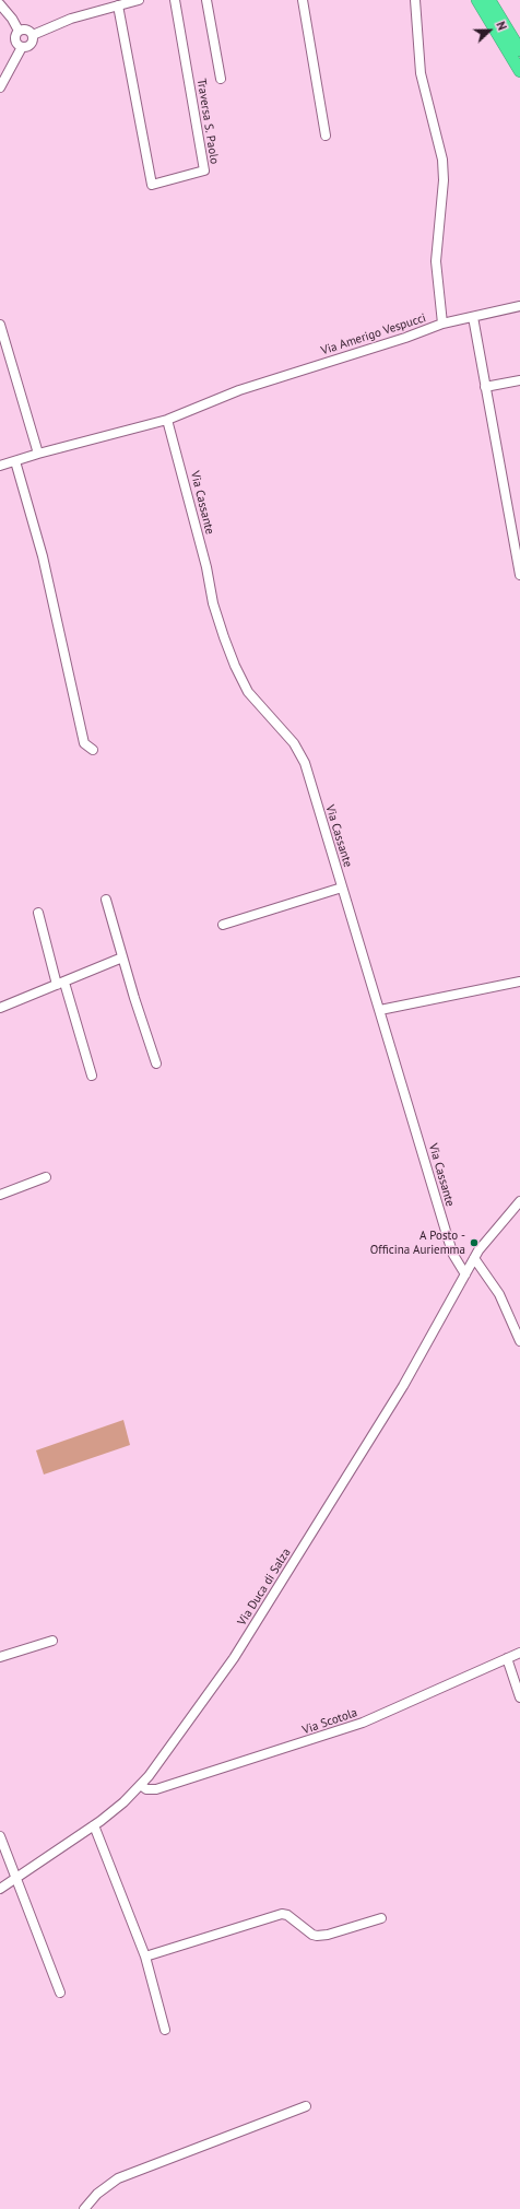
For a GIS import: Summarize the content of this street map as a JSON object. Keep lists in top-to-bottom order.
{
  "streets": {
    "street": [
      "Traversa S. Paolo",
      "Via Amerigo Vespucci",
      "Via Cassante",
      "Via Duca di Salza",
      "Via Scotola"
    ]
  },
  "crossings": [
    ["Via Amerigo Vespucci", "Via Cassante"],
    ["Via Cassante", "Via Duca di Salza"],
    ["Via Duca di Salza", "Via Scotola"]
  ],
  "places": ["A Posto - Officina Auriemma"],
  "north": "right"
}
